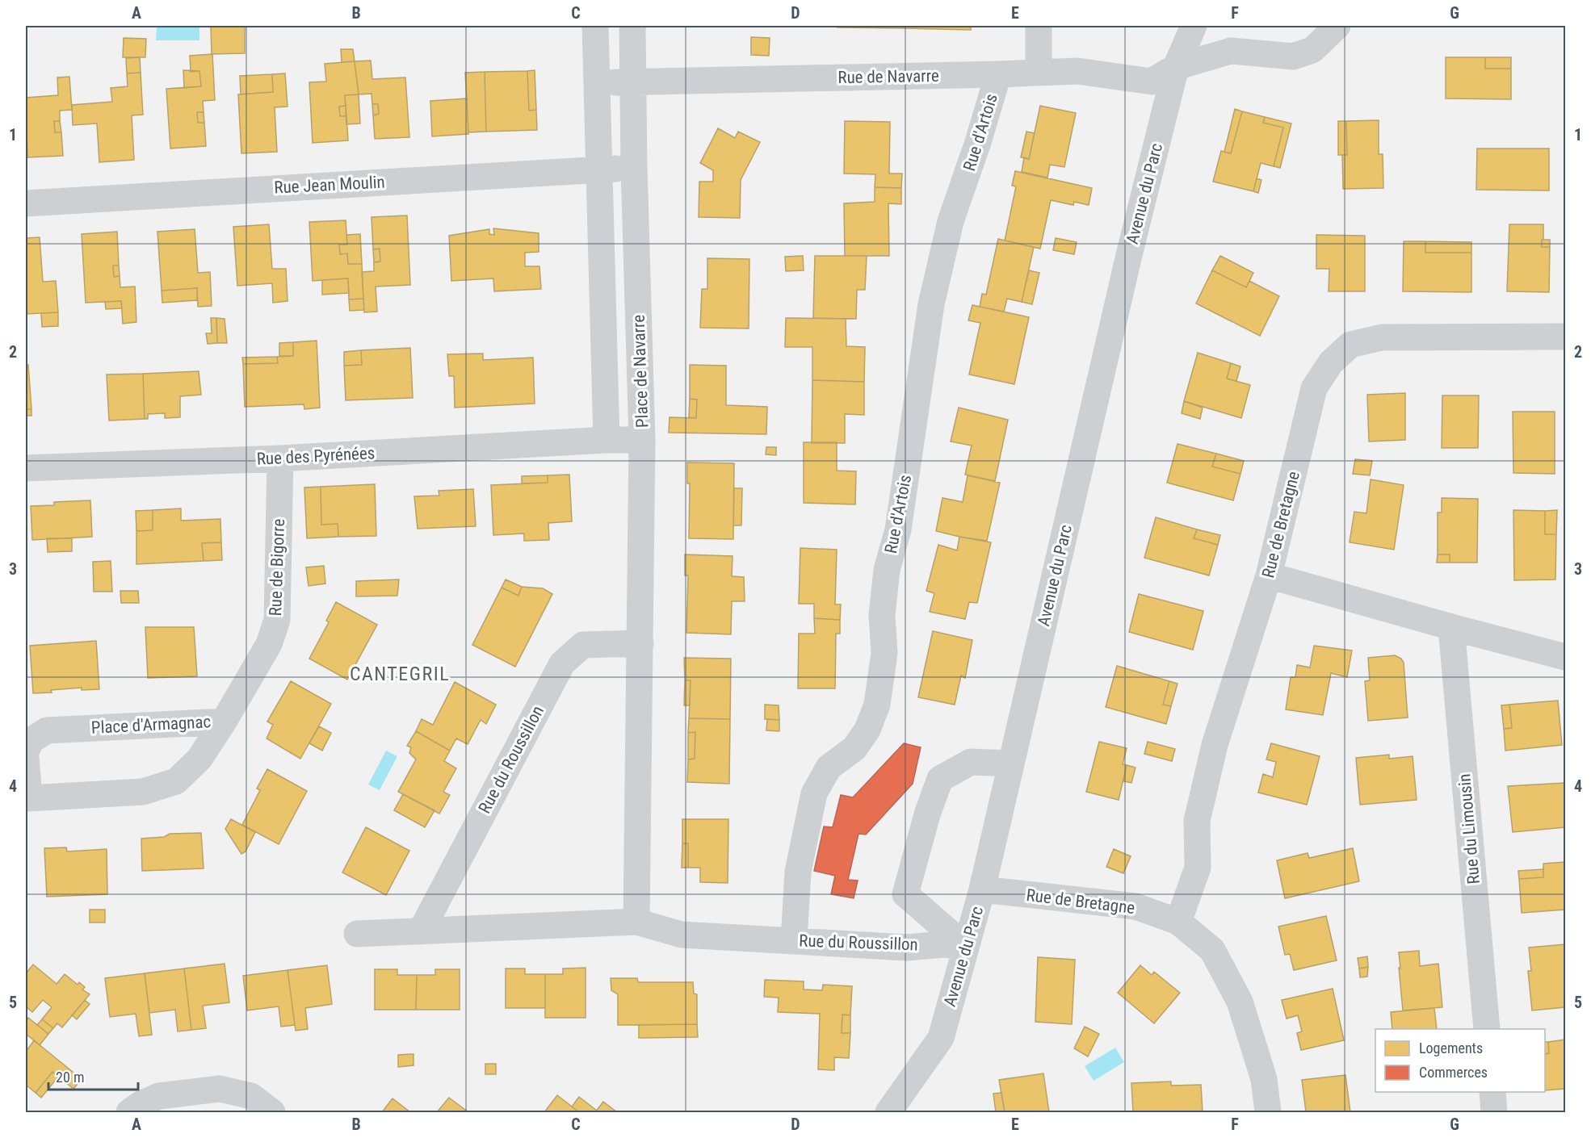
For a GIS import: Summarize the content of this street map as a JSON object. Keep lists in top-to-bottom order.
{
  "streets": {
    "street": [
      "Rue de Navarre",
      "Rue d'Artois",
      "Rue Jean Moulin",
      "Avenue du Parc",
      "Place de Navarre",
      "Rue des Pyrénées",
      "Rue de Bretagne",
      "Rue de Bigorre",
      "Place d'Armagnac",
      "Rue du Roussillon",
      "Rue du Limousin"
    ]
  },
  "crossings": [
    ["Rue de Navarre", "Rue d'Artois"],
    ["Rue de Navarre", "Avenue du Parc"],
    ["Rue de Navarre", "Place de Navarre"],
    ["Rue d'Artois", "Rue du Roussillon"],
    ["Rue Jean Moulin", "Place de Navarre"],
    ["Avenue du Parc", "Rue de Bretagne"],
    ["Avenue du Parc", "Rue du Roussillon"],
    ["Place de Navarre", "Rue des Pyrénées"],
    ["Rue des Pyrénées", "Rue de Bigorre"],
    ["Rue de Bigorre", "Place d'Armagnac"]
  ],
  "districts": ["CANTEGRIL"],
  "legend": ["Logements", "Commerces"],
  "scale_bar": "20 m",
  "grid": {
    "columns": [
      "A",
      "B",
      "C",
      "D",
      "E",
      "F",
      "G"
    ],
    "rows": [
      "1",
      "2",
      "3",
      "4",
      "5"
    ]
  }
}
